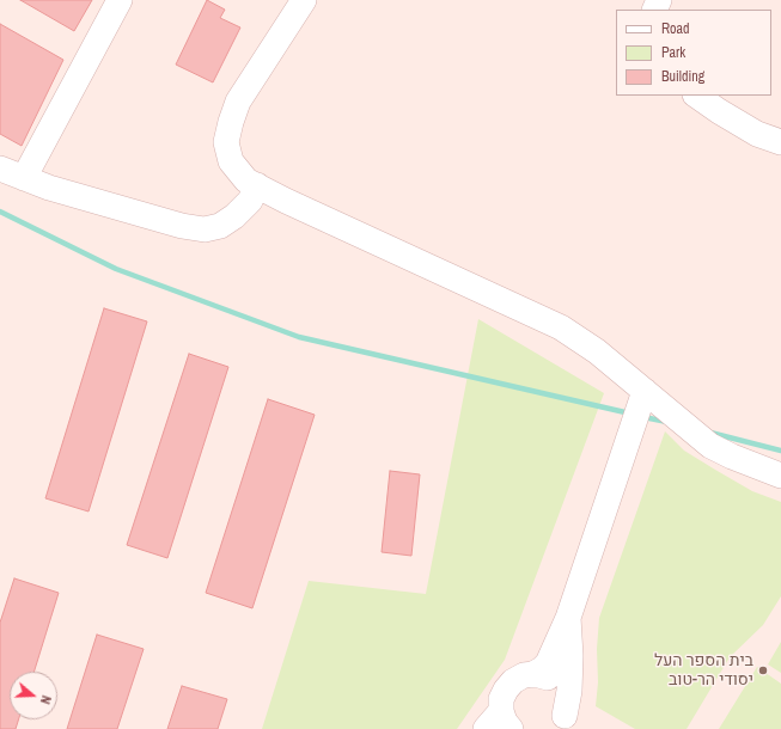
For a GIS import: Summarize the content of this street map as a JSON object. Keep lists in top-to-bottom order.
{
  "places": ["בית הספר העל יסודי הר-טוב"],
  "legend": ["Road", "Park", "Building"],
  "north": "right"
}
